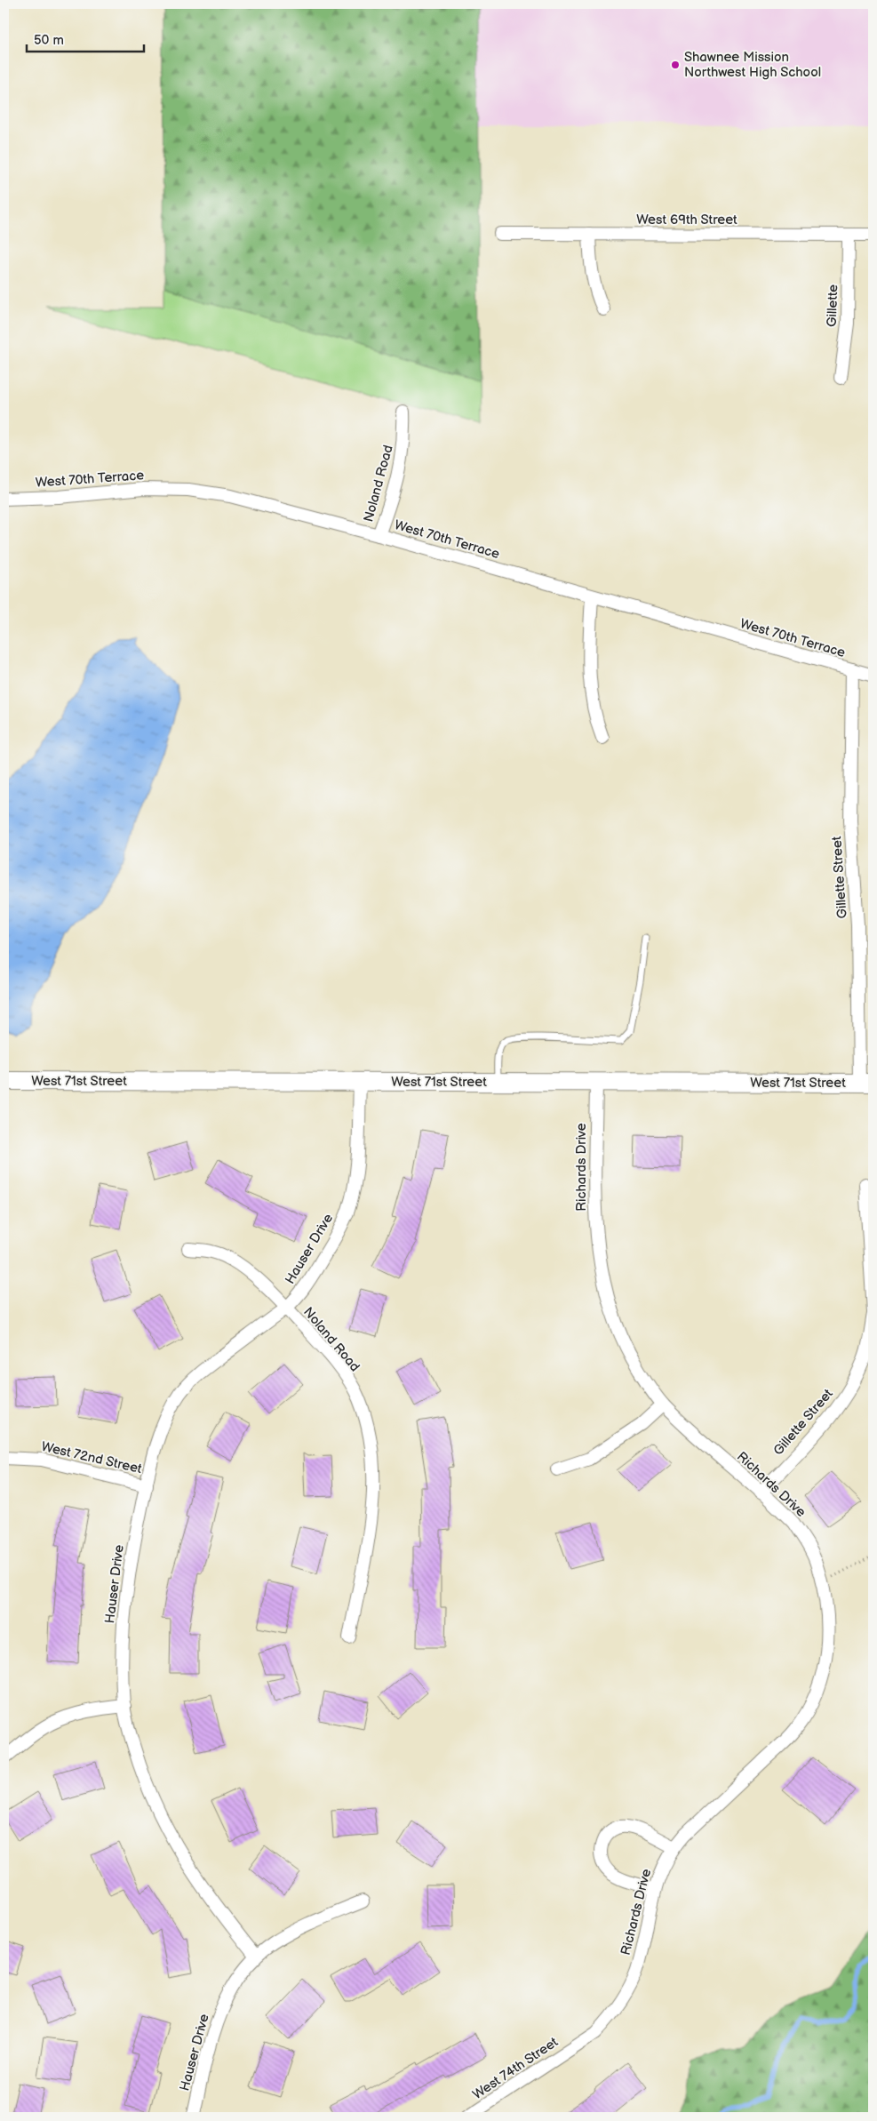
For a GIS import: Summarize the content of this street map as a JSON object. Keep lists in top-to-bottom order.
{
  "streets": {
    "street": [
      "West 69th Street",
      "Gillette",
      "West 70th Terrace",
      "Noland Road",
      "Gillette Street",
      "West 71st Street",
      "Richards Drive",
      "Hauser Drive",
      "West 72nd Street",
      "West 74th Street"
    ]
  },
  "crossings": [
    ["West 69th Street", "Gillette"],
    ["West 70th Terrace", "Noland Road"],
    ["West 70th Terrace", "Gillette Street"],
    ["Noland Road", "Hauser Drive"],
    ["Gillette Street", "West 71st Street"],
    ["Gillette Street", "Richards Drive"],
    ["West 71st Street", "Richards Drive"],
    ["West 71st Street", "Hauser Drive"],
    ["Richards Drive", "West 74th Street"],
    ["Hauser Drive", "West 72nd Street"]
  ],
  "places": ["Shawnee Mission Northwest High School"],
  "scale_bar": "50 m"
}
